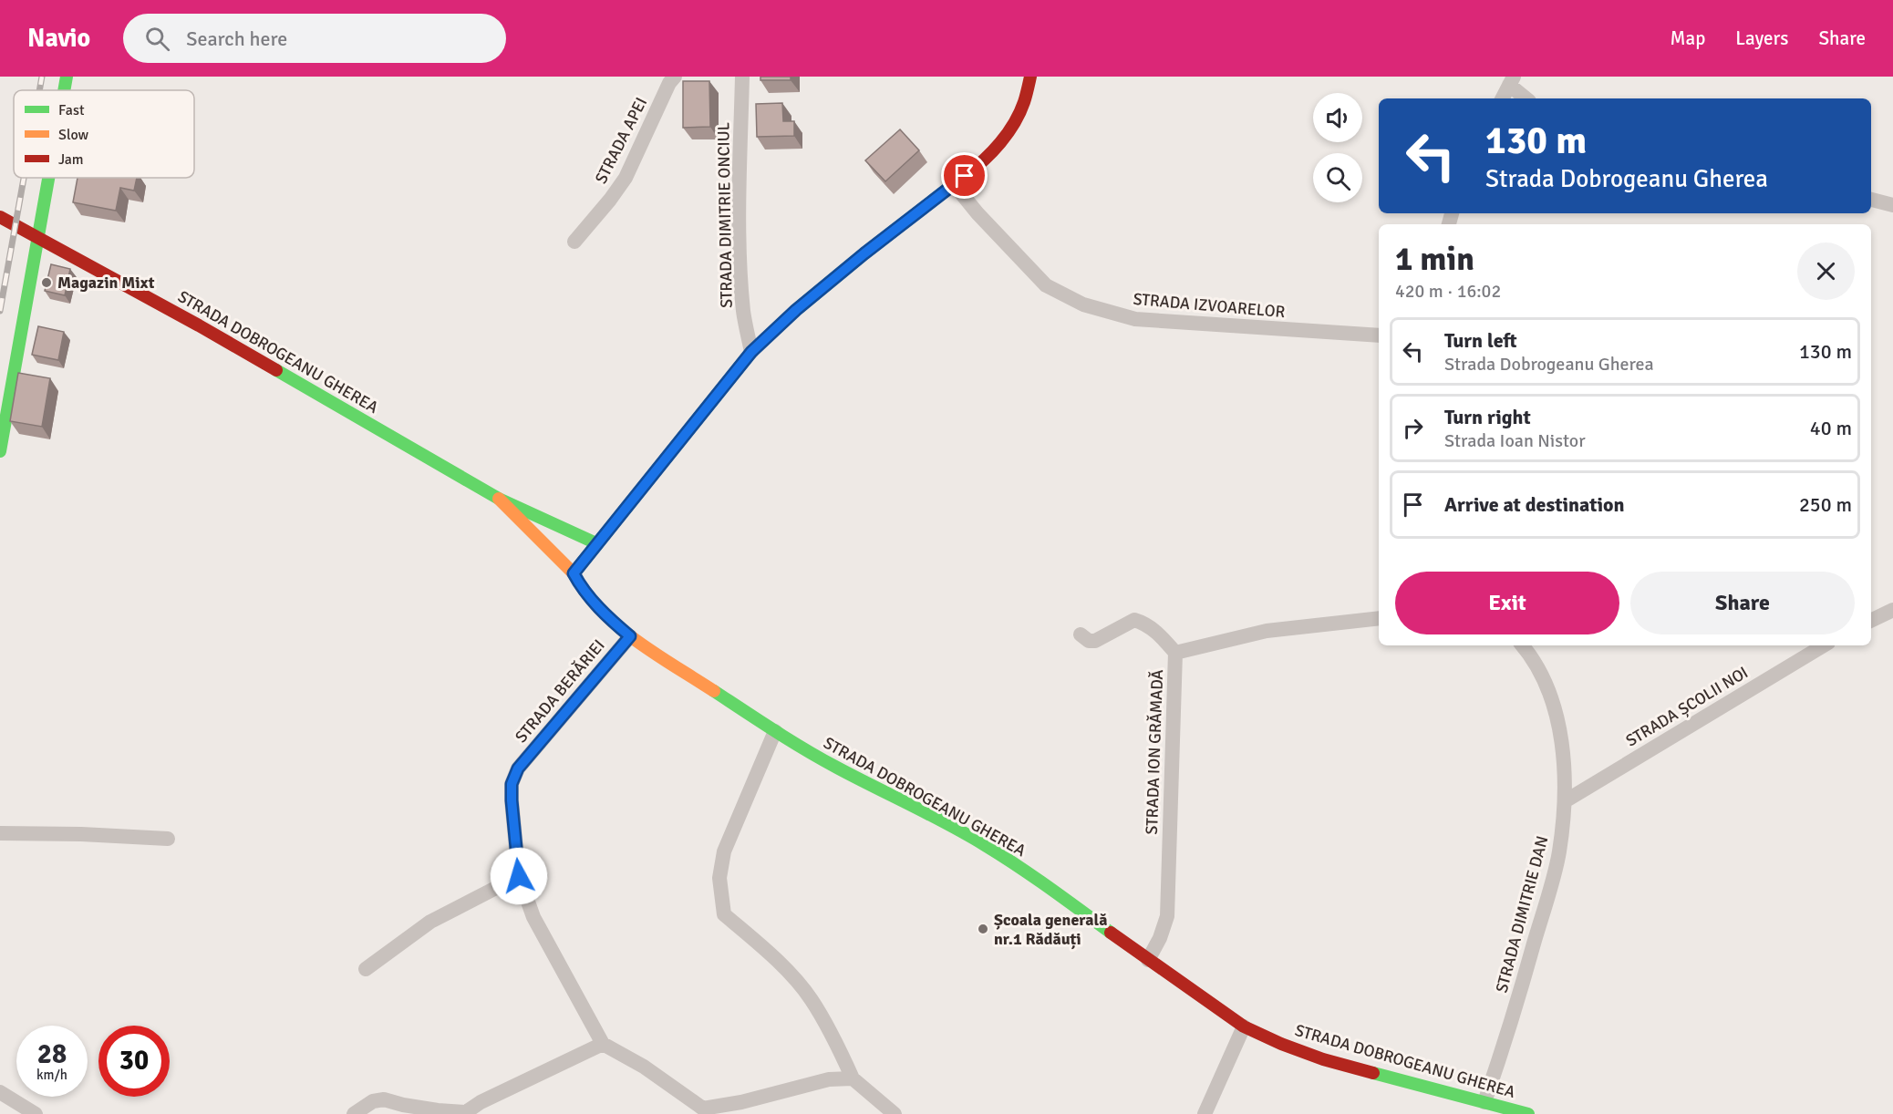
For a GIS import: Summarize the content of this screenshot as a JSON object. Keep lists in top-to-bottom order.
{
  "streets": {
    "street": [
      "STRADA APEI",
      "STRADA DIMITRIE ONCIUL",
      "STRADA IZVOARELOR",
      "STRADA DOBROGEANU GHEREA",
      "STRADA BERĂRIEI",
      "STRADA ȘCOLII NOI",
      "STRADA ION GRĂMADĂ",
      "STRADA DIMITRIE DAN"
    ]
  },
  "crossings": [
    ["STRADA DOBROGEANU GHEREA", "STRADA BERĂRIEI"],
    ["STRADA DOBROGEANU GHEREA", "STRADA ION GRĂMADĂ"],
    ["STRADA DOBROGEANU GHEREA", "STRADA DIMITRIE DAN"],
    ["STRADA ȘCOLII NOI", "STRADA DIMITRIE DAN"]
  ],
  "places": ["Magazin Mixt", "Școala generală nr.1 Rădăuți"],
  "legend": ["Fast", "Slow", "Jam"],
  "page": {
    "header": "Navio",
    "search": "Search here",
    "nav": ["Map", "Layers", "Share"],
    "turn": ["130 m", "Strada Dobrogeanu Gherea"],
    "heading": ["1 min", "420 m · 16:02"],
    "list": [
      {
        "name": "Turn left",
        "note": "Strada Dobrogeanu Gherea",
        "value": "130 m"
      },
      {
        "name": "Turn right",
        "note": "Strada Ioan Nistor",
        "value": "40 m"
      },
      {
        "name": "Arrive at destination",
        "value": "250 m"
      }
    ],
    "buttons": ["Exit", "Share"],
    "speed": "28 km/h",
    "limit": "30"
  }
}
